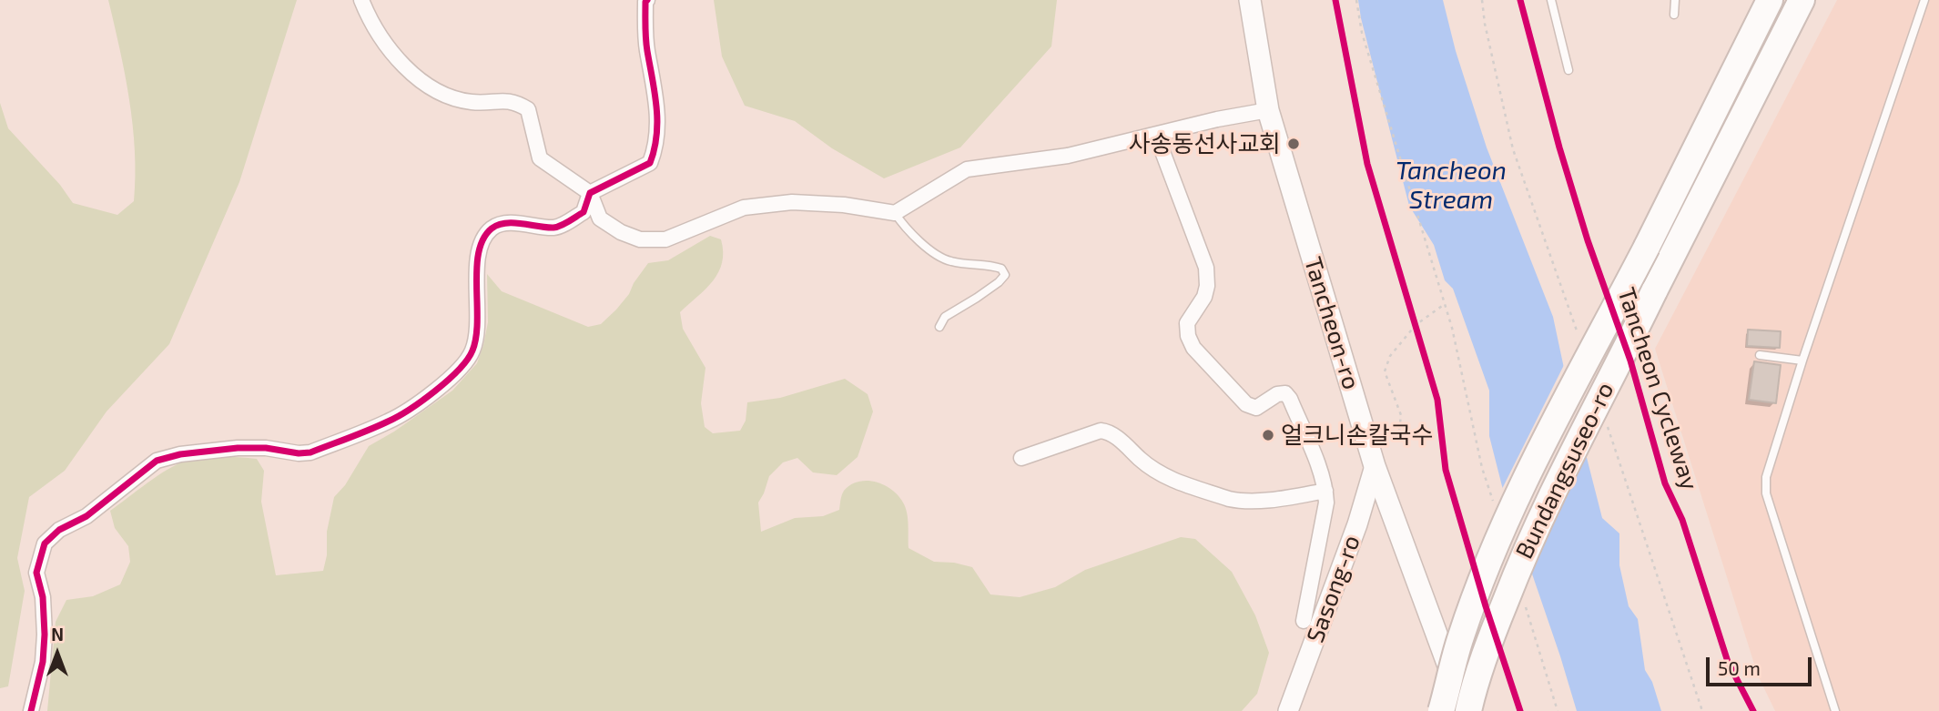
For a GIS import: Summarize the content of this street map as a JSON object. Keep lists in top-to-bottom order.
{
  "streets": {
    "highway": ["Bundangsuseo-ro"],
    "main road": ["Tancheon-ro"],
    "street": ["Sasong-ro"],
    "cycle path": ["Tancheon Cycleway"]
  },
  "crossings": [
    ["Tancheon-ro", "Bundangsuseo-ro"],
    ["Tancheon-ro", "Sasong-ro"]
  ],
  "water": ["Tancheon Stream"],
  "places": ["사송동선사교회", "얼크니손칼국수"],
  "scale_bar": "50 m",
  "north": "top"
}
